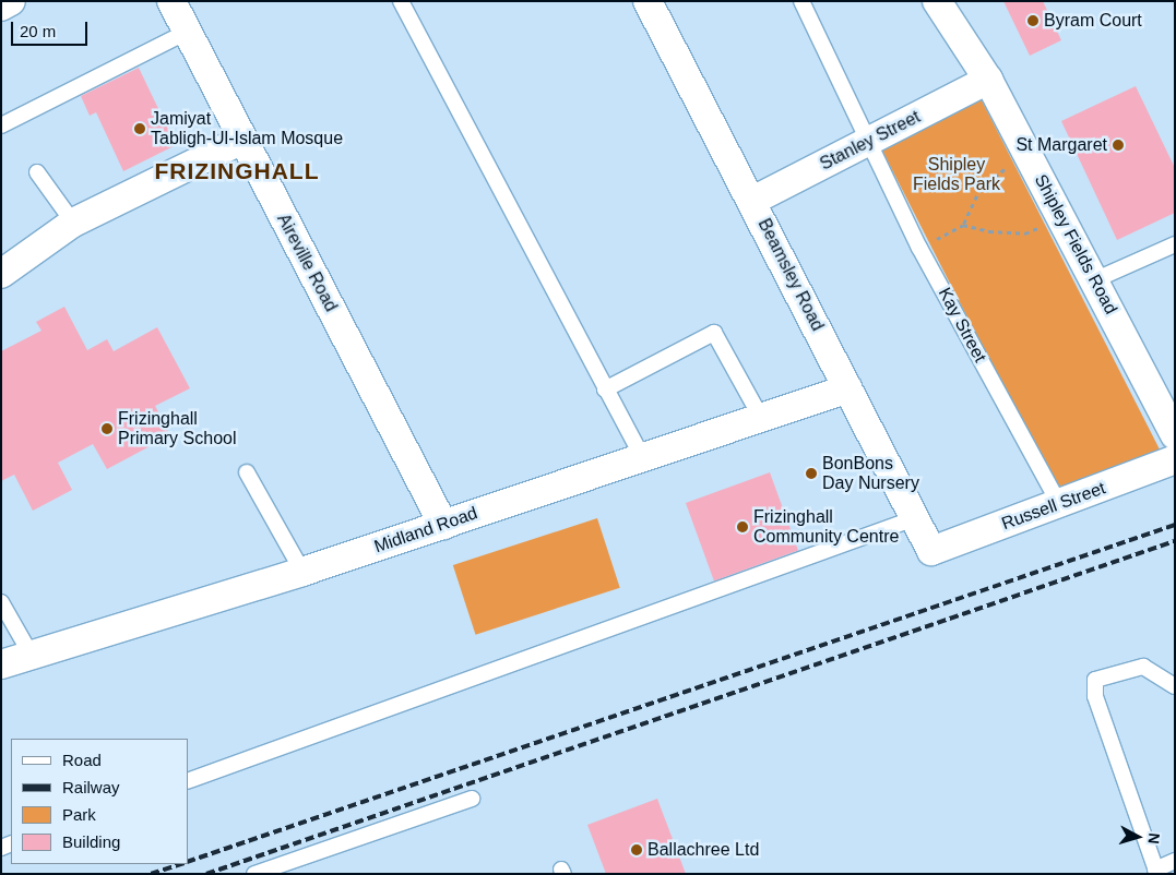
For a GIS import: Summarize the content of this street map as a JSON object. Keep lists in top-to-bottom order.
{
  "streets": {
    "street": [
      "Stanley Street",
      "Shipley Fields Road",
      "Aireville Road",
      "Beamsley Road",
      "Russell Street",
      "Midland Road"
    ],
    "lane": ["Kay Street"]
  },
  "crossings": [
    ["Stanley Street", "Shipley Fields Road"],
    ["Stanley Street", "Beamsley Road"],
    ["Stanley Street", "Kay Street"],
    ["Aireville Road", "Midland Road"],
    ["Beamsley Road", "Russell Street"],
    ["Beamsley Road", "Midland Road"],
    ["Kay Street", "Russell Street"]
  ],
  "districts": ["FRIZINGHALL"],
  "parks": ["Shipley Fields Park"],
  "places": [
    "Byram Court",
    "Jamiyat Tabligh-Ul-Islam Mosque",
    "St Margaret",
    "Frizinghall Primary School",
    "BonBons Day Nursery",
    "Frizinghall Community Centre",
    "Ballachree Ltd"
  ],
  "legend": [
    "Road",
    "Railway",
    "Park",
    "Building"
  ],
  "scale_bar": "20 m",
  "north": "right"
}
